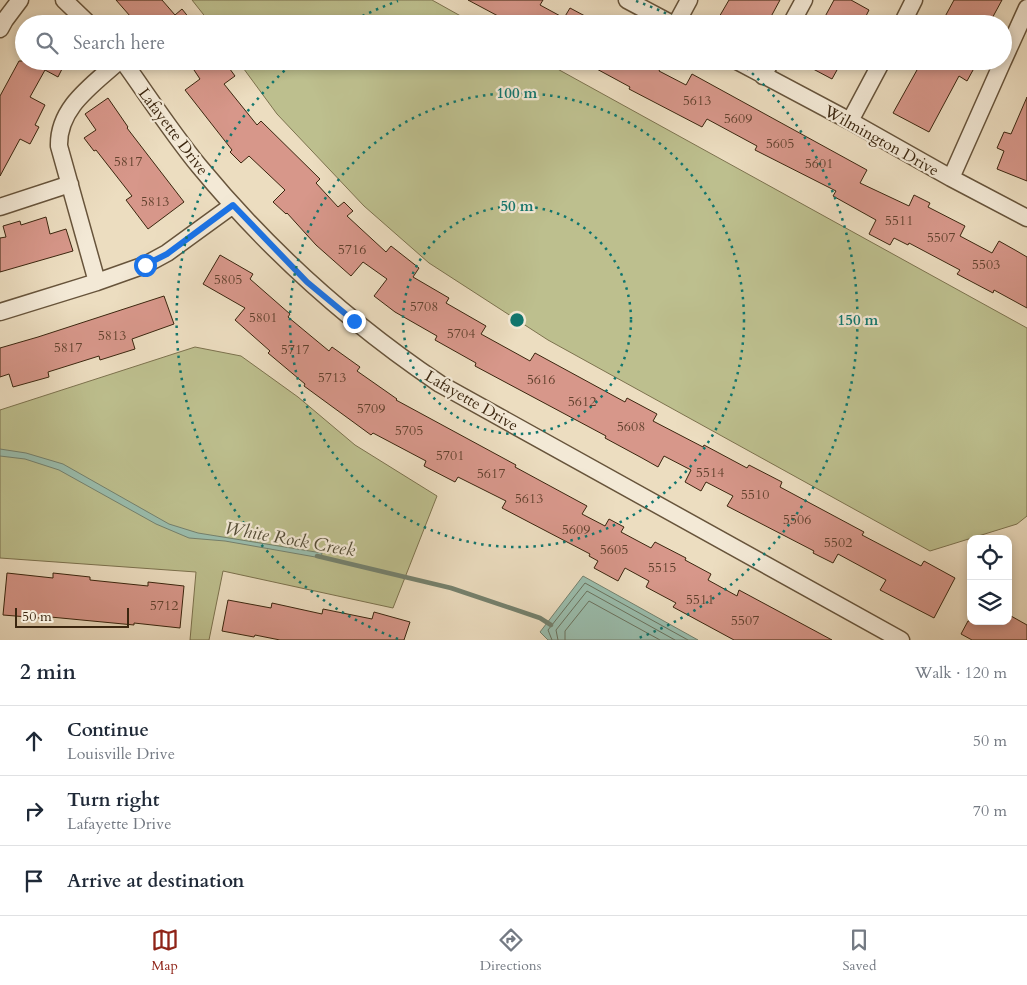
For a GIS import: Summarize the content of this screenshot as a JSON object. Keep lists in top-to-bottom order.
{
  "streets": {
    "street": ["Lafayette Drive", "Wilmington Drive"]
  },
  "water": ["White Rock Creek"],
  "house_numbers": [
    "5613",
    "5609",
    "5605",
    "5817",
    "5601",
    "5813",
    "5511",
    "5507",
    "5716",
    "5503",
    "5805",
    "5708",
    "5801",
    "5704",
    "5813",
    "5817",
    "5717",
    "5713",
    "5616",
    "5612",
    "5709",
    "5608",
    "5705",
    "5701",
    "5514",
    "5617",
    "5510",
    "5613",
    "5506",
    "5609",
    "5502",
    "5605",
    "5515",
    "5511",
    "5712",
    "5507"
  ],
  "scale_bar": "50 m",
  "page": {
    "search": "Search here",
    "scale": "50 m",
    "heading": ["2 min", "Walk · 120 m"],
    "list": [
      ["Continue", "Louisville Drive", "50 m"],
      ["Turn right", "Lafayette Drive", "70 m"],
      "Arrive at destination"
    ],
    "nav": ["Map", "Directions", "Saved"]
  },
  "rings": ["100 m", "50 m", "150 m"]
}
